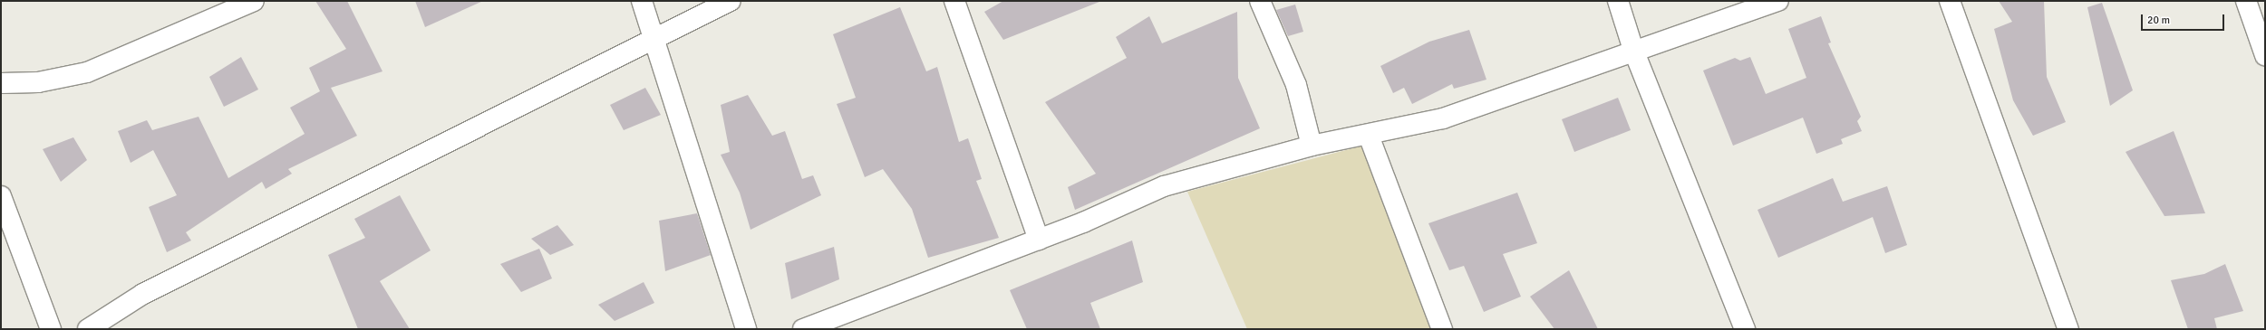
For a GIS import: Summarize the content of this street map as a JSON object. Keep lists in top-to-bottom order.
{
  "scale_bar": "20 m"
}
